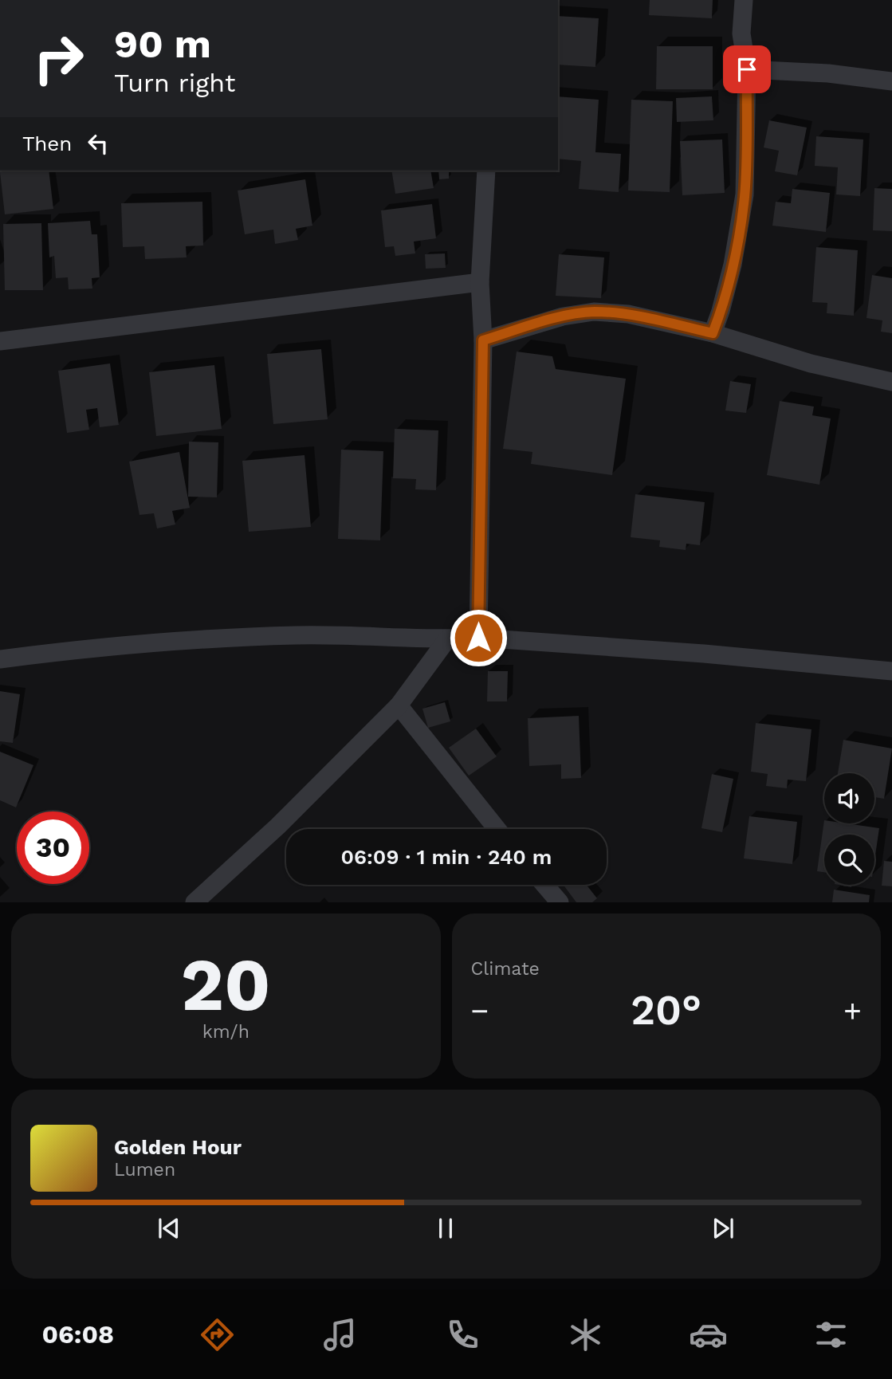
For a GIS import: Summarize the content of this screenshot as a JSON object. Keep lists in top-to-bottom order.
{
  "page": {
    "turn": ["90 m", "Turn right"],
    "then": "Then",
    "limit": "30",
    "trip": "06:09 · 1 min · 240 m",
    "tile": [
      ["20", "km/h"],
      "Climate"
    ],
    "heat": ["−", "20°", "+"],
    "song": ["Golden Hour", "Lumen"],
    "tabs": "06:08"
  }
}
